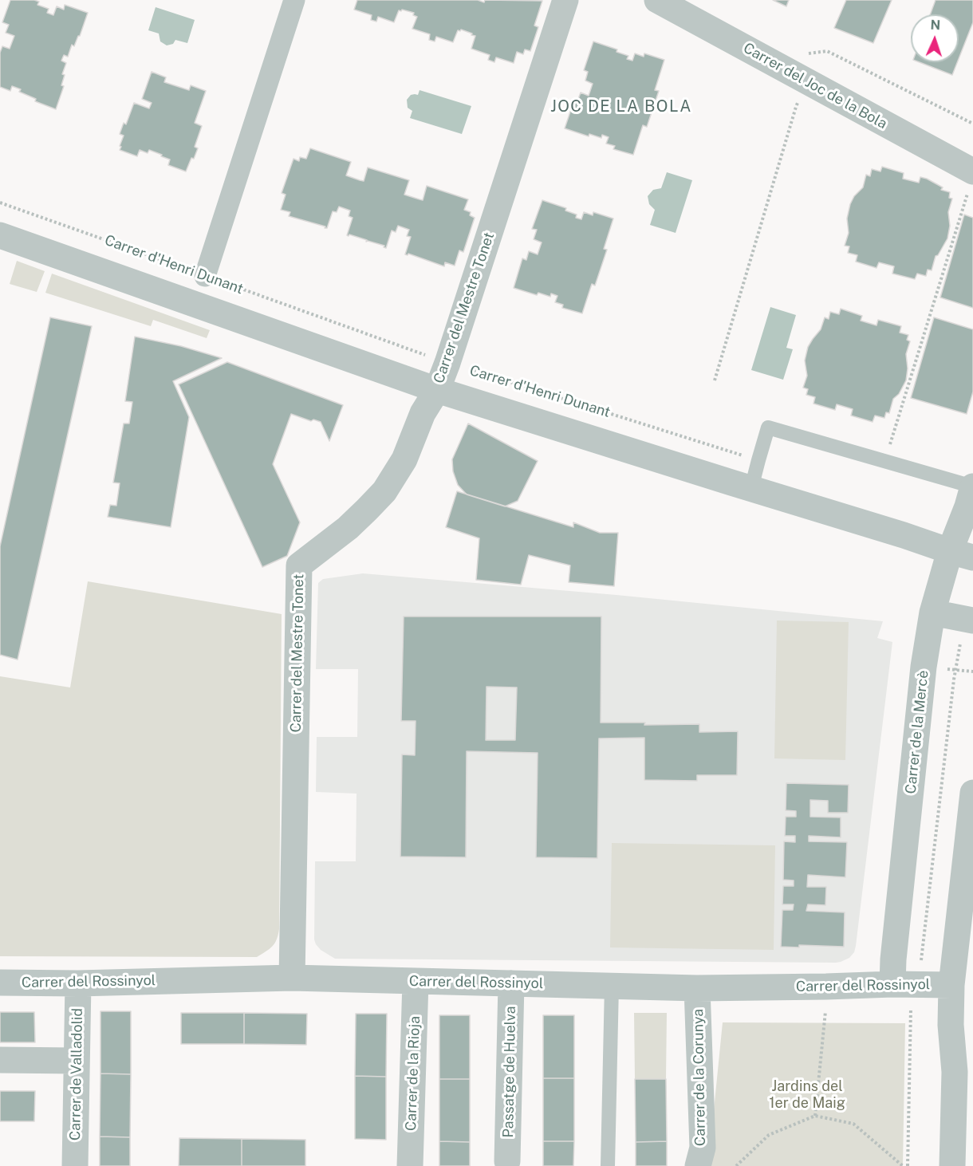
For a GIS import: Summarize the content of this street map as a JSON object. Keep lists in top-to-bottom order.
{
  "streets": {
    "street": [
      "Carrer del Joc de la Bola",
      "Carrer d'Henri Dunant",
      "Carrer del Mestre Tonet",
      "Carrer de la Mercè",
      "Carrer del Rossinyol",
      "Passatge de Huelva",
      "Carrer de la Rioja",
      "Carrer de Valladolid",
      "Carrer de la Corunya"
    ]
  },
  "crossings": [
    ["Carrer d'Henri Dunant", "Carrer del Mestre Tonet"],
    ["Carrer d'Henri Dunant", "Carrer de la Mercè"],
    ["Carrer del Mestre Tonet", "Carrer del Rossinyol"],
    ["Carrer de la Mercè", "Carrer del Rossinyol"],
    ["Carrer del Rossinyol", "Passatge de Huelva"],
    ["Carrer del Rossinyol", "Carrer de la Rioja"],
    ["Carrer del Rossinyol", "Carrer de Valladolid"],
    ["Carrer del Rossinyol", "Carrer de la Corunya"]
  ],
  "districts": ["JOC DE LA BOLA"],
  "parks": ["Jardins del 1er de Maig"],
  "north": "top"
}
